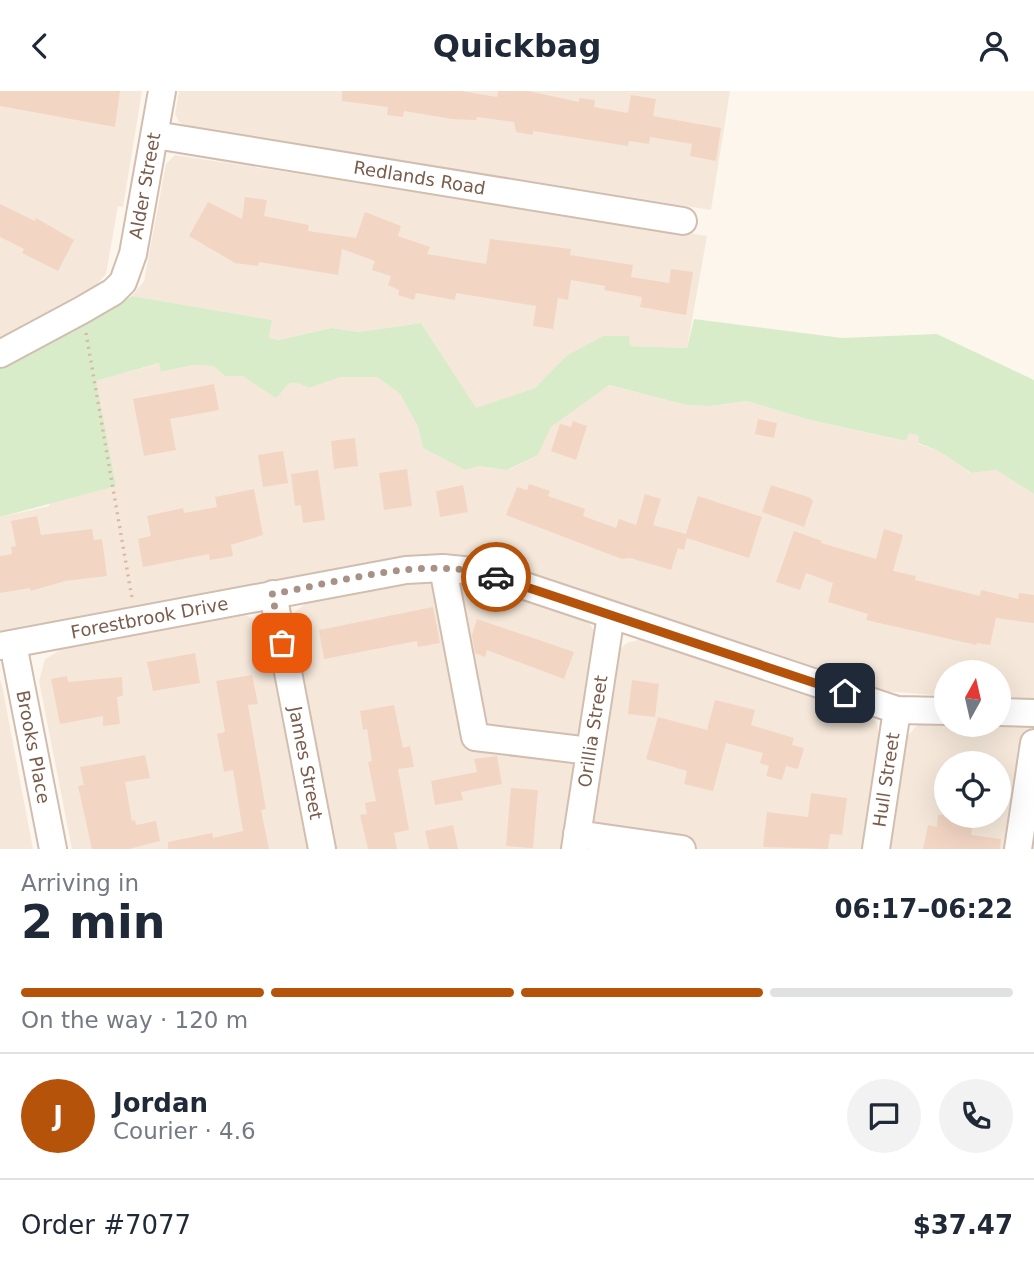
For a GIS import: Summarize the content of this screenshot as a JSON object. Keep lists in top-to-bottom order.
{
  "streets": {
    "street": [
      "Redlands Road",
      "Alder Street",
      "Forestbrook Drive",
      "Orillia Street",
      "Brooks Place",
      "James Street",
      "Hull Street"
    ]
  },
  "crossings": [
    ["Redlands Road", "Alder Street"],
    ["Forestbrook Drive", "Orillia Street"],
    ["Forestbrook Drive", "Brooks Place"],
    ["Forestbrook Drive", "James Street"],
    ["Forestbrook Drive", "Hull Street"]
  ],
  "north": "top",
  "page": {
    "header": "Quickbag",
    "heading": ["2 min", "Arriving in", "06:17–06:22"],
    "panel": [
      "Jordan",
      "Courier · 4.6",
      "Order #7077",
      "$37.47"
    ],
    "bar": "On the way · 120 m",
    "round": "J"
  }
}
